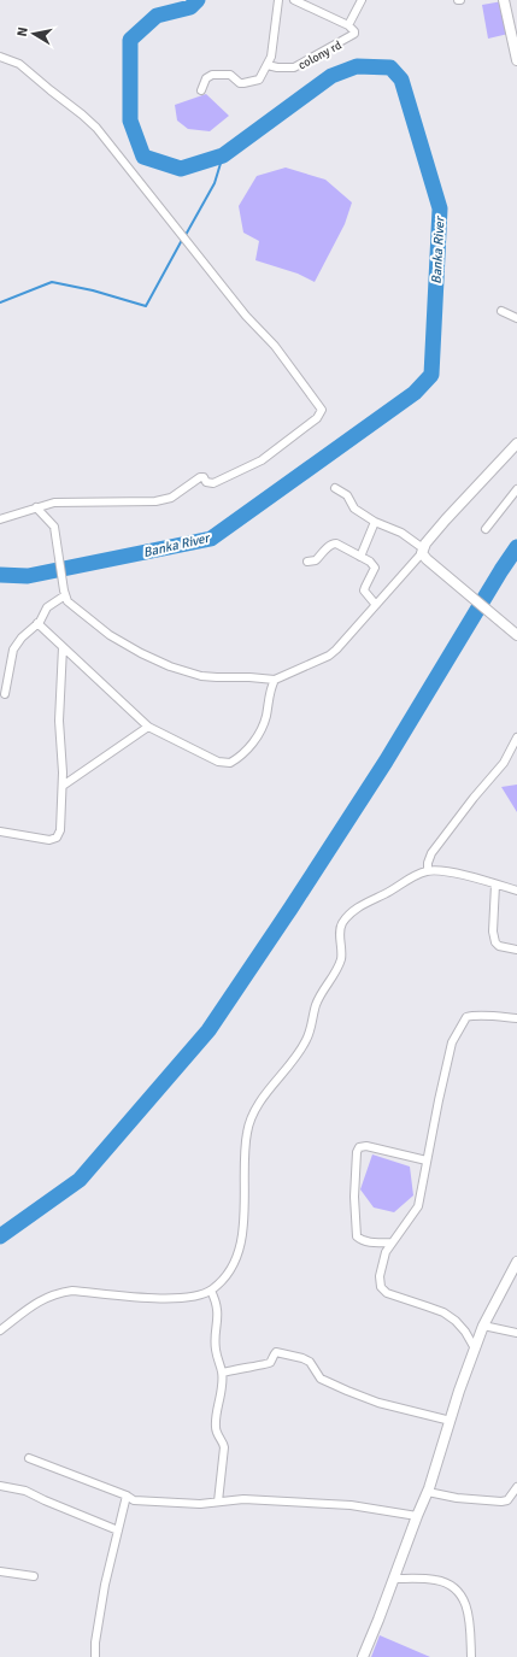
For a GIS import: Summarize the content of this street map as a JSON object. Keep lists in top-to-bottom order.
{
  "streets": {
    "street": ["colony rd"]
  },
  "water": ["Banka River"],
  "north": "left"
}
